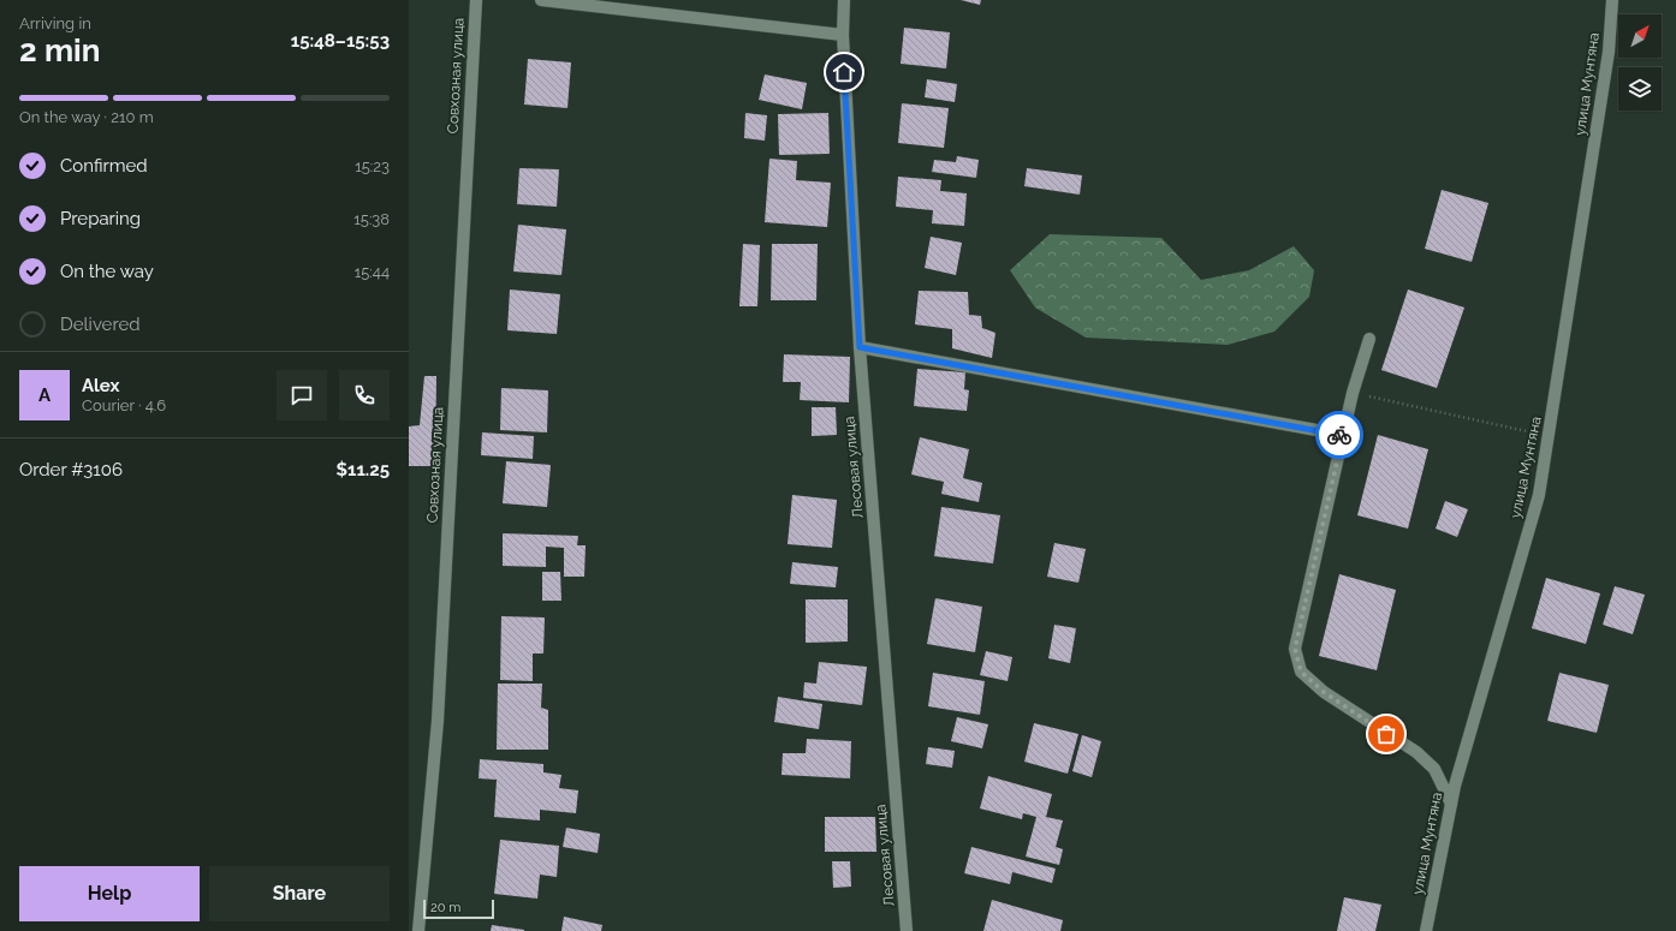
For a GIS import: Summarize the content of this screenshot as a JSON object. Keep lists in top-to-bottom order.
{
  "streets": {
    "street": ["Совхозная улица", "улица Мунтяна", "Лесовая улица"]
  },
  "scale_bar": "20 m",
  "north": "top right",
  "page": {
    "heading": ["2 min", "Arriving in", "15:48–15:53"],
    "panel": [
      "Alex",
      "Courier · 4.6",
      "Order #3106",
      "$11.25"
    ],
    "bar": "On the way · 210 m",
    "list": [
      ["Confirmed", "15:23"],
      ["Preparing", "15:38"],
      ["On the way", "15:44"],
      "Delivered"
    ],
    "round": "A",
    "buttons": ["Help", "Share"],
    "scale": "20 m"
  }
}
